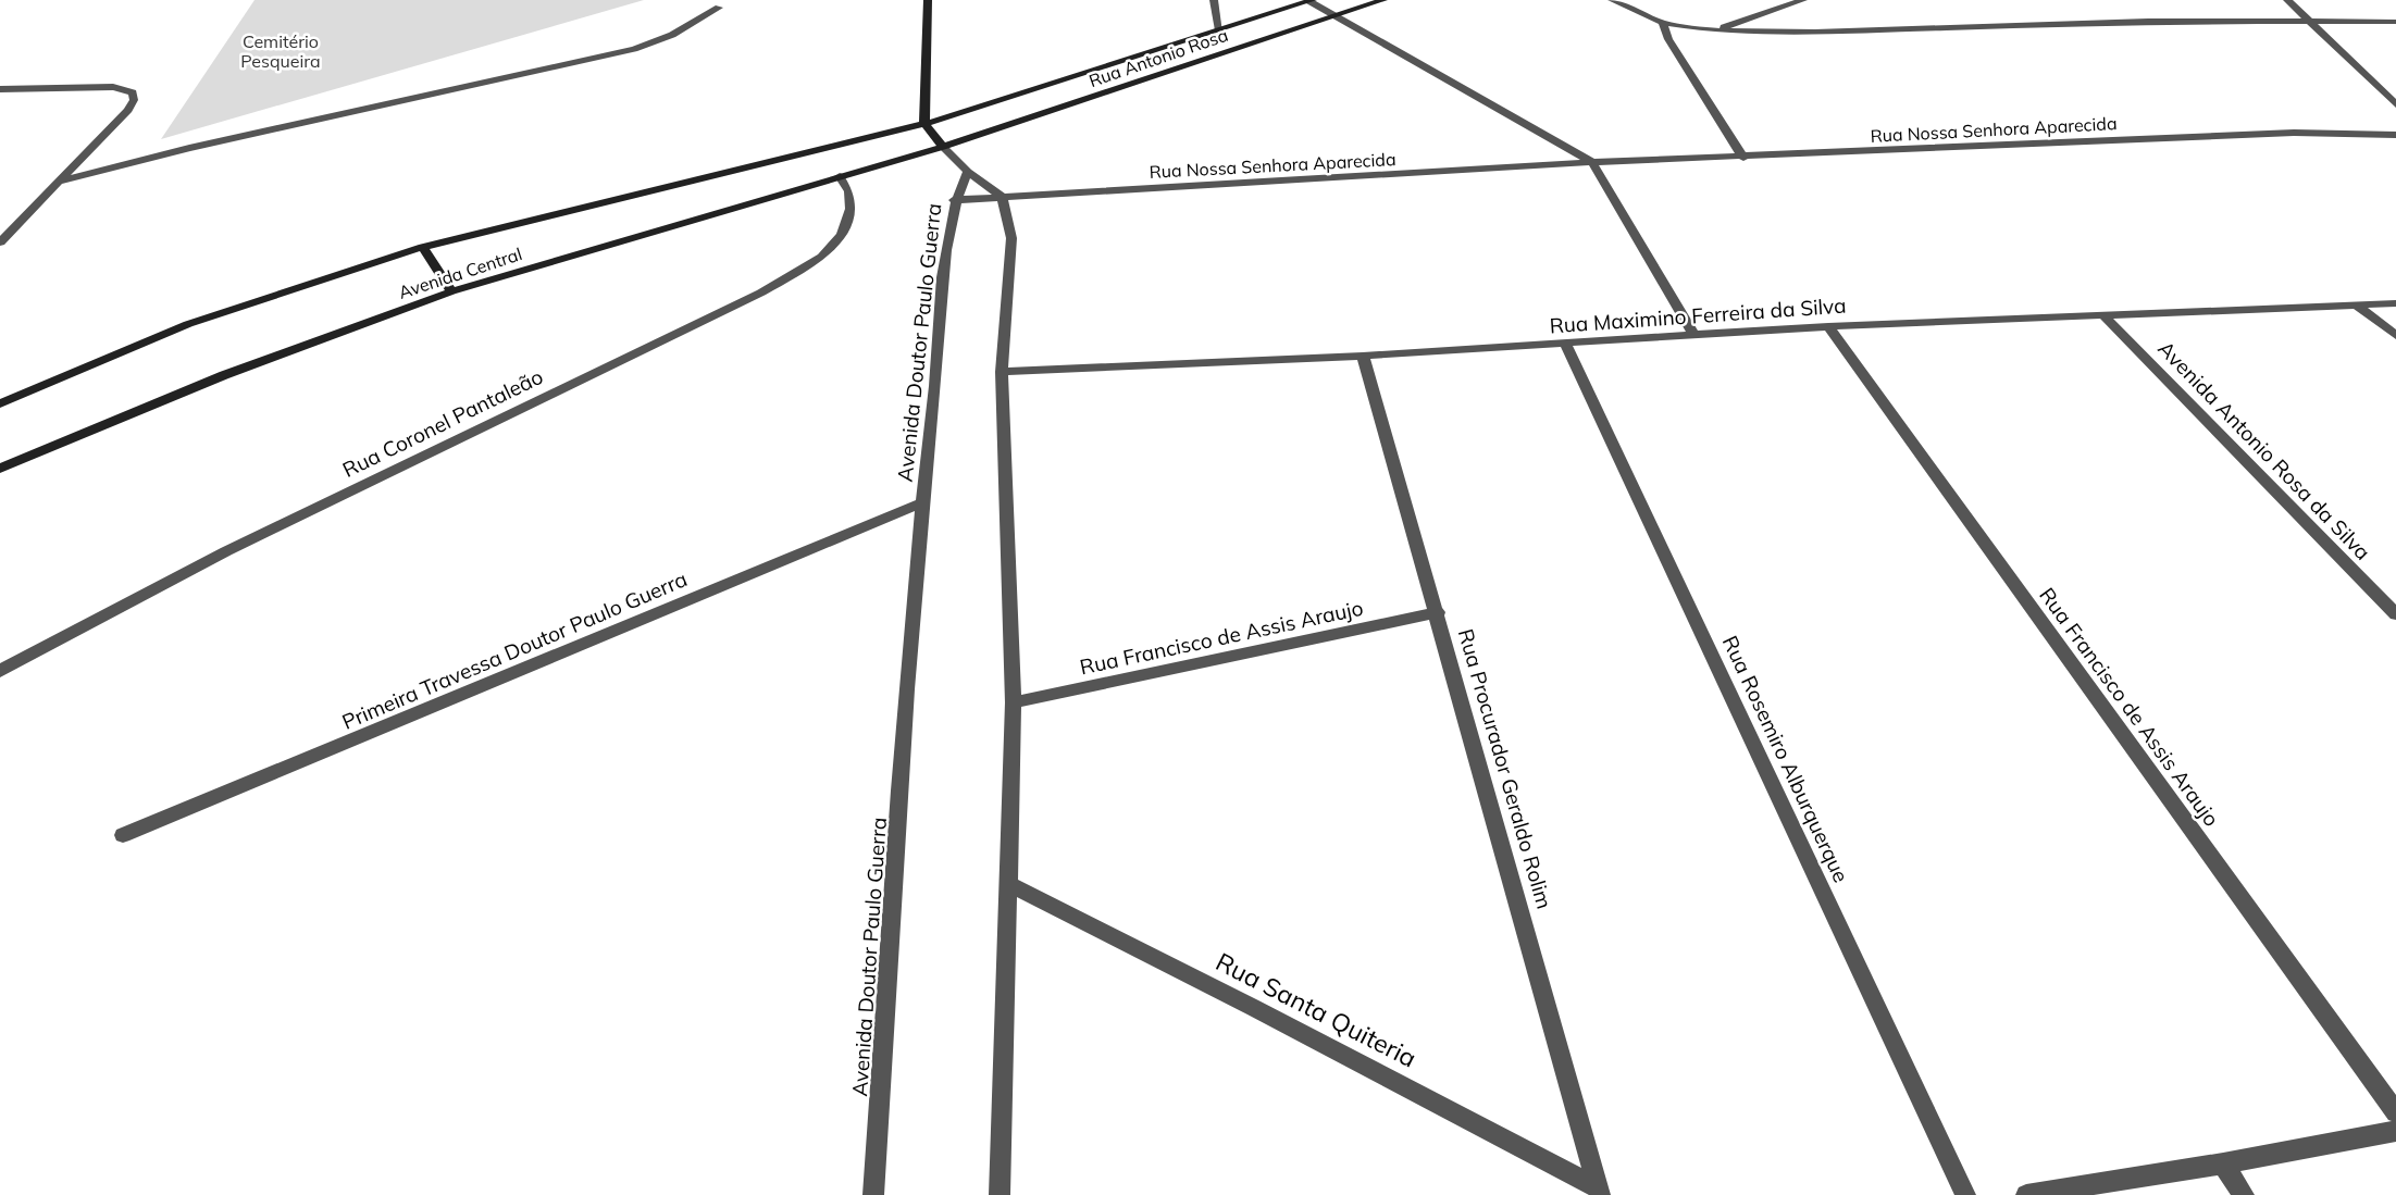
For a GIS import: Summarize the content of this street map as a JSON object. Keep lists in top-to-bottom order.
{
  "streets": {
    "main road": ["Rua Antonio Rosa", "Avenida Central"],
    "street": [
      "Rua Nossa Senhora Aparecida",
      "Rua Maximino Ferreira da Silva",
      "Avenida Doutor Paulo Guerra",
      "Rua Coronel Pantaleão",
      "Avenida Antonio Rosa da Silva",
      "Rua Francisco de Assis Araujo",
      "Primeira Travessa Doutor Paulo Guerra",
      "Rua Rosemiro Alburquerque",
      "Rua Procurador Geraldo Rolim",
      "Rua Santa Quiteria"
    ]
  },
  "crossings": [
    ["Rua Antonio Rosa", "Avenida Central"],
    ["Rua Nossa Senhora Aparecida", "Avenida Doutor Paulo Guerra"],
    ["Avenida Central", "Rua Coronel Pantaleão"],
    ["Rua Maximino Ferreira da Silva", "Avenida Antonio Rosa da Silva"],
    ["Rua Maximino Ferreira da Silva", "Rua Francisco de Assis Araujo"],
    ["Rua Maximino Ferreira da Silva", "Rua Rosemiro Alburquerque"],
    ["Rua Maximino Ferreira da Silva", "Rua Procurador Geraldo Rolim"],
    ["Avenida Doutor Paulo Guerra", "Primeira Travessa Doutor Paulo Guerra"],
    ["Rua Francisco de Assis Araujo", "Rua Procurador Geraldo Rolim"],
    ["Rua Procurador Geraldo Rolim", "Rua Santa Quiteria"]
  ],
  "parks": ["Cemitério Pesqueira"]
}
